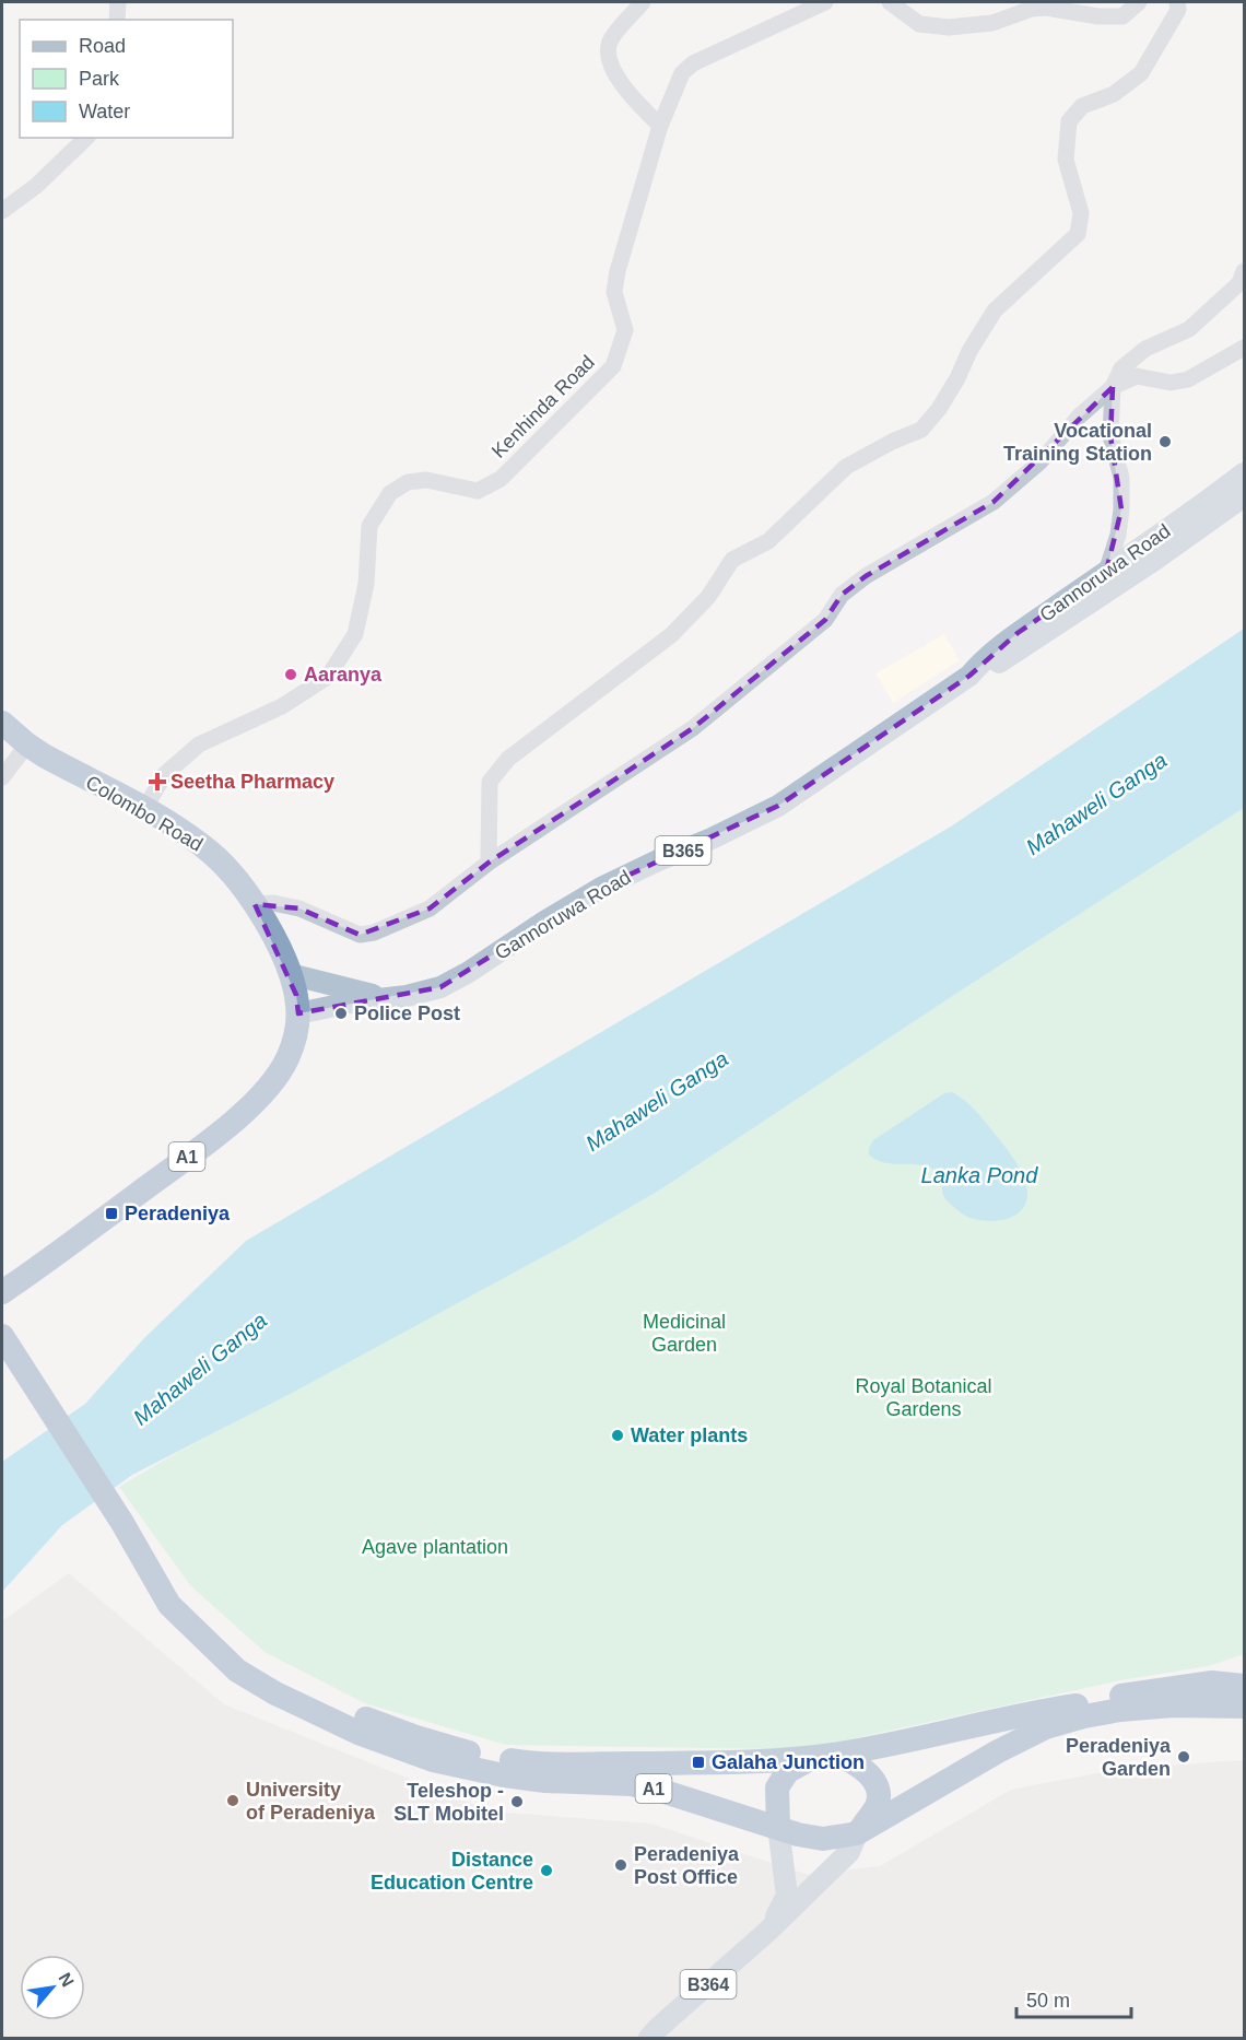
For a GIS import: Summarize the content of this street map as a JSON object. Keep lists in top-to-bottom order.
{
  "streets": {
    "highway": ["Colombo Road", "A1"],
    "main road": ["Gannoruwa Road", "B365", "B364"],
    "street": ["Kenhinda Road"]
  },
  "crossings": [
    ["Kenhinda Road", "Colombo Road"],
    ["Gannoruwa Road", "Colombo Road"],
    ["A1", "B364"]
  ],
  "water": ["Mahaweli Ganga", "Lanka Pond"],
  "parks": ["Medicinal Garden", "Royal Botanical Gardens", "Agave plantation"],
  "places": {
    "other": [
      "Vocational Training Station",
      "Aaranya",
      "Police Post",
      "Water plants",
      "Peradeniya Garden",
      "University of Peradeniya",
      "Teleshop - SLT Mobitel",
      "Peradeniya Post Office",
      "Distance Education Centre"
    ],
    "health": ["Seetha Pharmacy"],
    "transit": ["Peradeniya", "Galaha Junction"]
  },
  "legend": ["Road", "Park", "Water"],
  "scale_bar": "50 m",
  "north": "top right"
}
